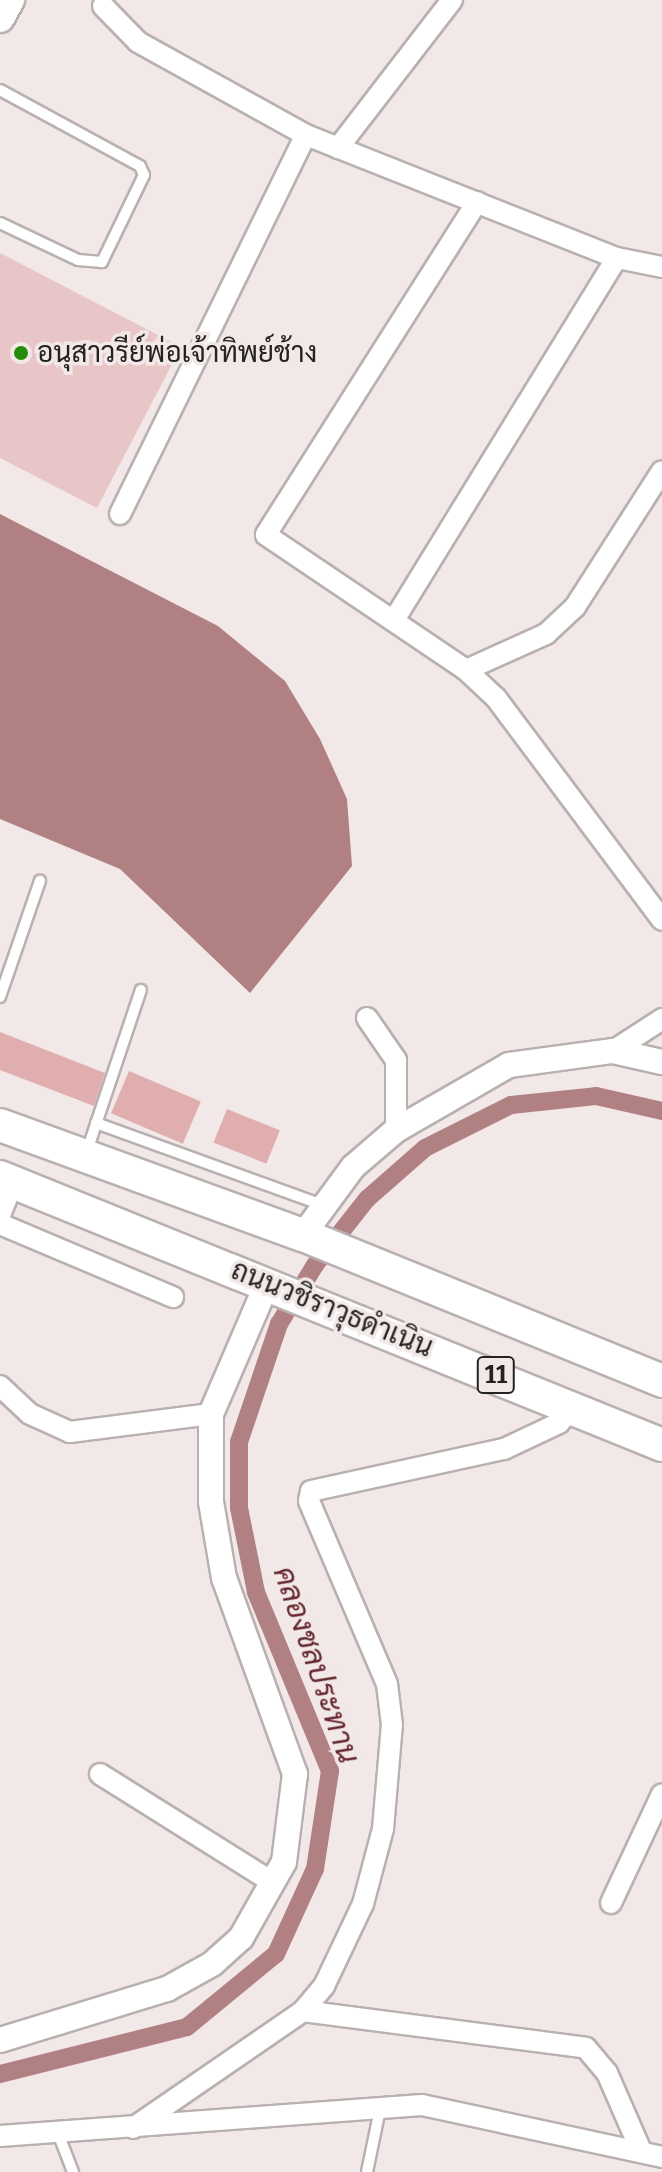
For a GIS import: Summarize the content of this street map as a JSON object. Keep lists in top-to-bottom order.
{
  "streets": {
    "main road": ["ถนนวชิราวุธดำเนิน", "11"]
  },
  "water": ["คลองชลประทาน"],
  "places": ["อนุสาวรีย์พ่อเจ้าทิพย์ช้าง"]
}
